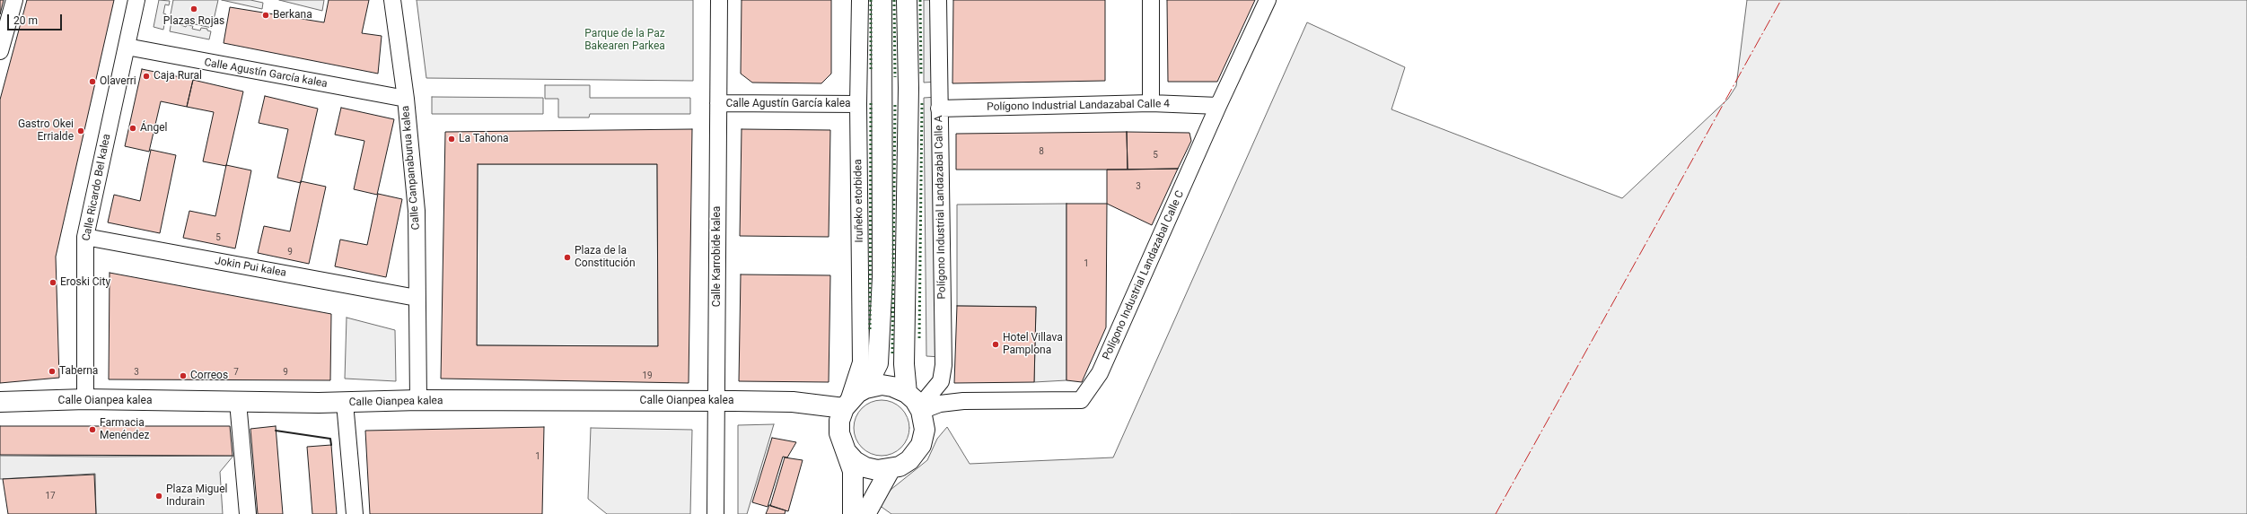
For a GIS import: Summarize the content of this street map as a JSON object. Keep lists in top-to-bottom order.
{
  "streets": {
    "main road": ["Iruñeko etorbidea", "Calle Oianpea kalea"],
    "street": [
      "Calle Agustín García kalea",
      "Polígono Industrial Landazabal Calle 4",
      "Calle Canpanaburua kalea",
      "Calle Ricardo Bel kalea",
      "Polígono Industrial Landazabal Calle A",
      "Calle Karrobide kalea",
      "Jokin Pui kalea",
      "Polígono Industrial Landazabal Calle C"
    ]
  },
  "crossings": [
    ["Calle Agustín García kalea", "Calle Canpanaburua kalea"],
    ["Calle Agustín García kalea", "Calle Ricardo Bel kalea"],
    ["Calle Agustín García kalea", "Iruñeko etorbidea"],
    ["Calle Agustín García kalea", "Calle Karrobide kalea"],
    ["Polígono Industrial Landazabal Calle 4", "Polígono Industrial Landazabal Calle A"],
    ["Polígono Industrial Landazabal Calle 4", "Polígono Industrial Landazabal Calle C"],
    ["Calle Canpanaburua kalea", "Jokin Pui kalea"],
    ["Calle Canpanaburua kalea", "Calle Oianpea kalea"],
    ["Calle Ricardo Bel kalea", "Jokin Pui kalea"],
    ["Calle Ricardo Bel kalea", "Calle Oianpea kalea"],
    ["Iruñeko etorbidea", "Polígono Industrial Landazabal Calle A"],
    ["Iruñeko etorbidea", "Polígono Industrial Landazabal Calle C"],
    ["Iruñeko etorbidea", "Calle Oianpea kalea"],
    ["Polígono Industrial Landazabal Calle A", "Polígono Industrial Landazabal Calle C"],
    ["Polígono Industrial Landazabal Calle A", "Calle Oianpea kalea"],
    ["Calle Karrobide kalea", "Calle Oianpea kalea"],
    ["Polígono Industrial Landazabal Calle C", "Calle Oianpea kalea"]
  ],
  "parks": ["Parque de la Paz Bakearen Parkea"],
  "places": [
    "Plazas Rojas",
    "Berkana",
    "Caja Rural",
    "Olaverri",
    "Ángel",
    "Gastro Okei Errialde",
    "La Tahona",
    "Plaza de la Constitución",
    "Eroski City",
    "Hotel Villava Pamplona",
    "Taberna",
    "Correos",
    "Farmacia Menéndez",
    "Plaza Miguel Indurain"
  ],
  "house_numbers": [
    "8",
    "5",
    "3",
    "5",
    "9",
    "1",
    "3",
    "7",
    "9",
    "19",
    "1",
    "17"
  ],
  "scale_bar": "20 m"
}
